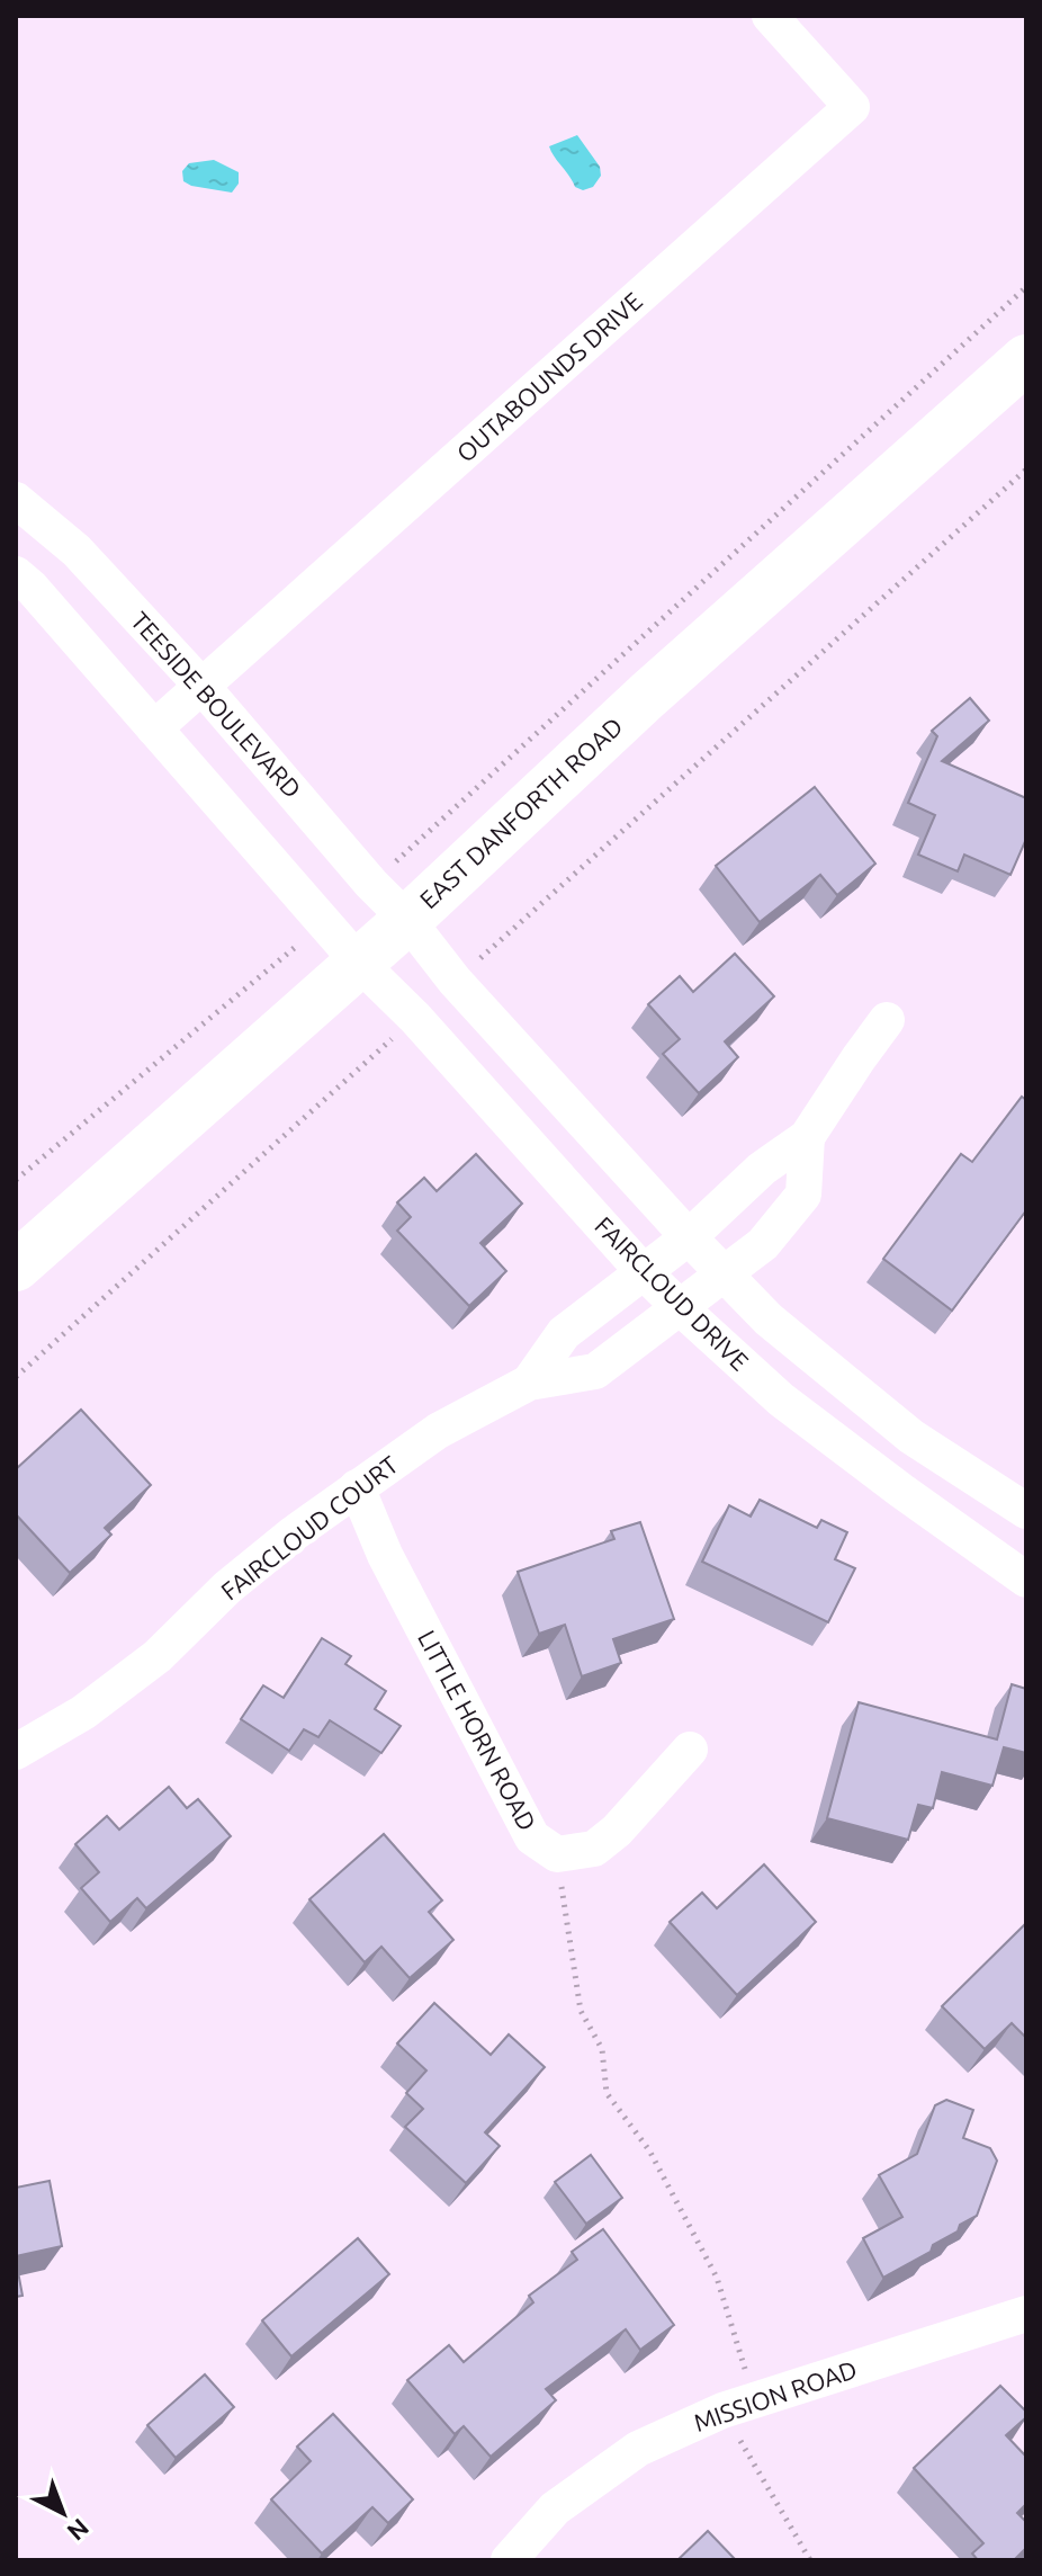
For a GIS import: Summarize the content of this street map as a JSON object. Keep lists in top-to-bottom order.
{
  "streets": {
    "street": [
      "OUTABOUNDS DRIVE",
      "TEESIDE BOULEVARD",
      "EAST DANFORTH ROAD",
      "FAIRCLOUD DRIVE",
      "FAIRCLOUD COURT",
      "LITTLE HORN ROAD",
      "MISSION ROAD"
    ]
  },
  "crossings": [
    ["OUTABOUNDS DRIVE", "TEESIDE BOULEVARD"],
    ["TEESIDE BOULEVARD", "EAST DANFORTH ROAD"],
    ["TEESIDE BOULEVARD", "FAIRCLOUD DRIVE"],
    ["EAST DANFORTH ROAD", "FAIRCLOUD DRIVE"],
    ["FAIRCLOUD DRIVE", "FAIRCLOUD COURT"],
    ["FAIRCLOUD COURT", "LITTLE HORN ROAD"]
  ],
  "north": "bottom right"
}
